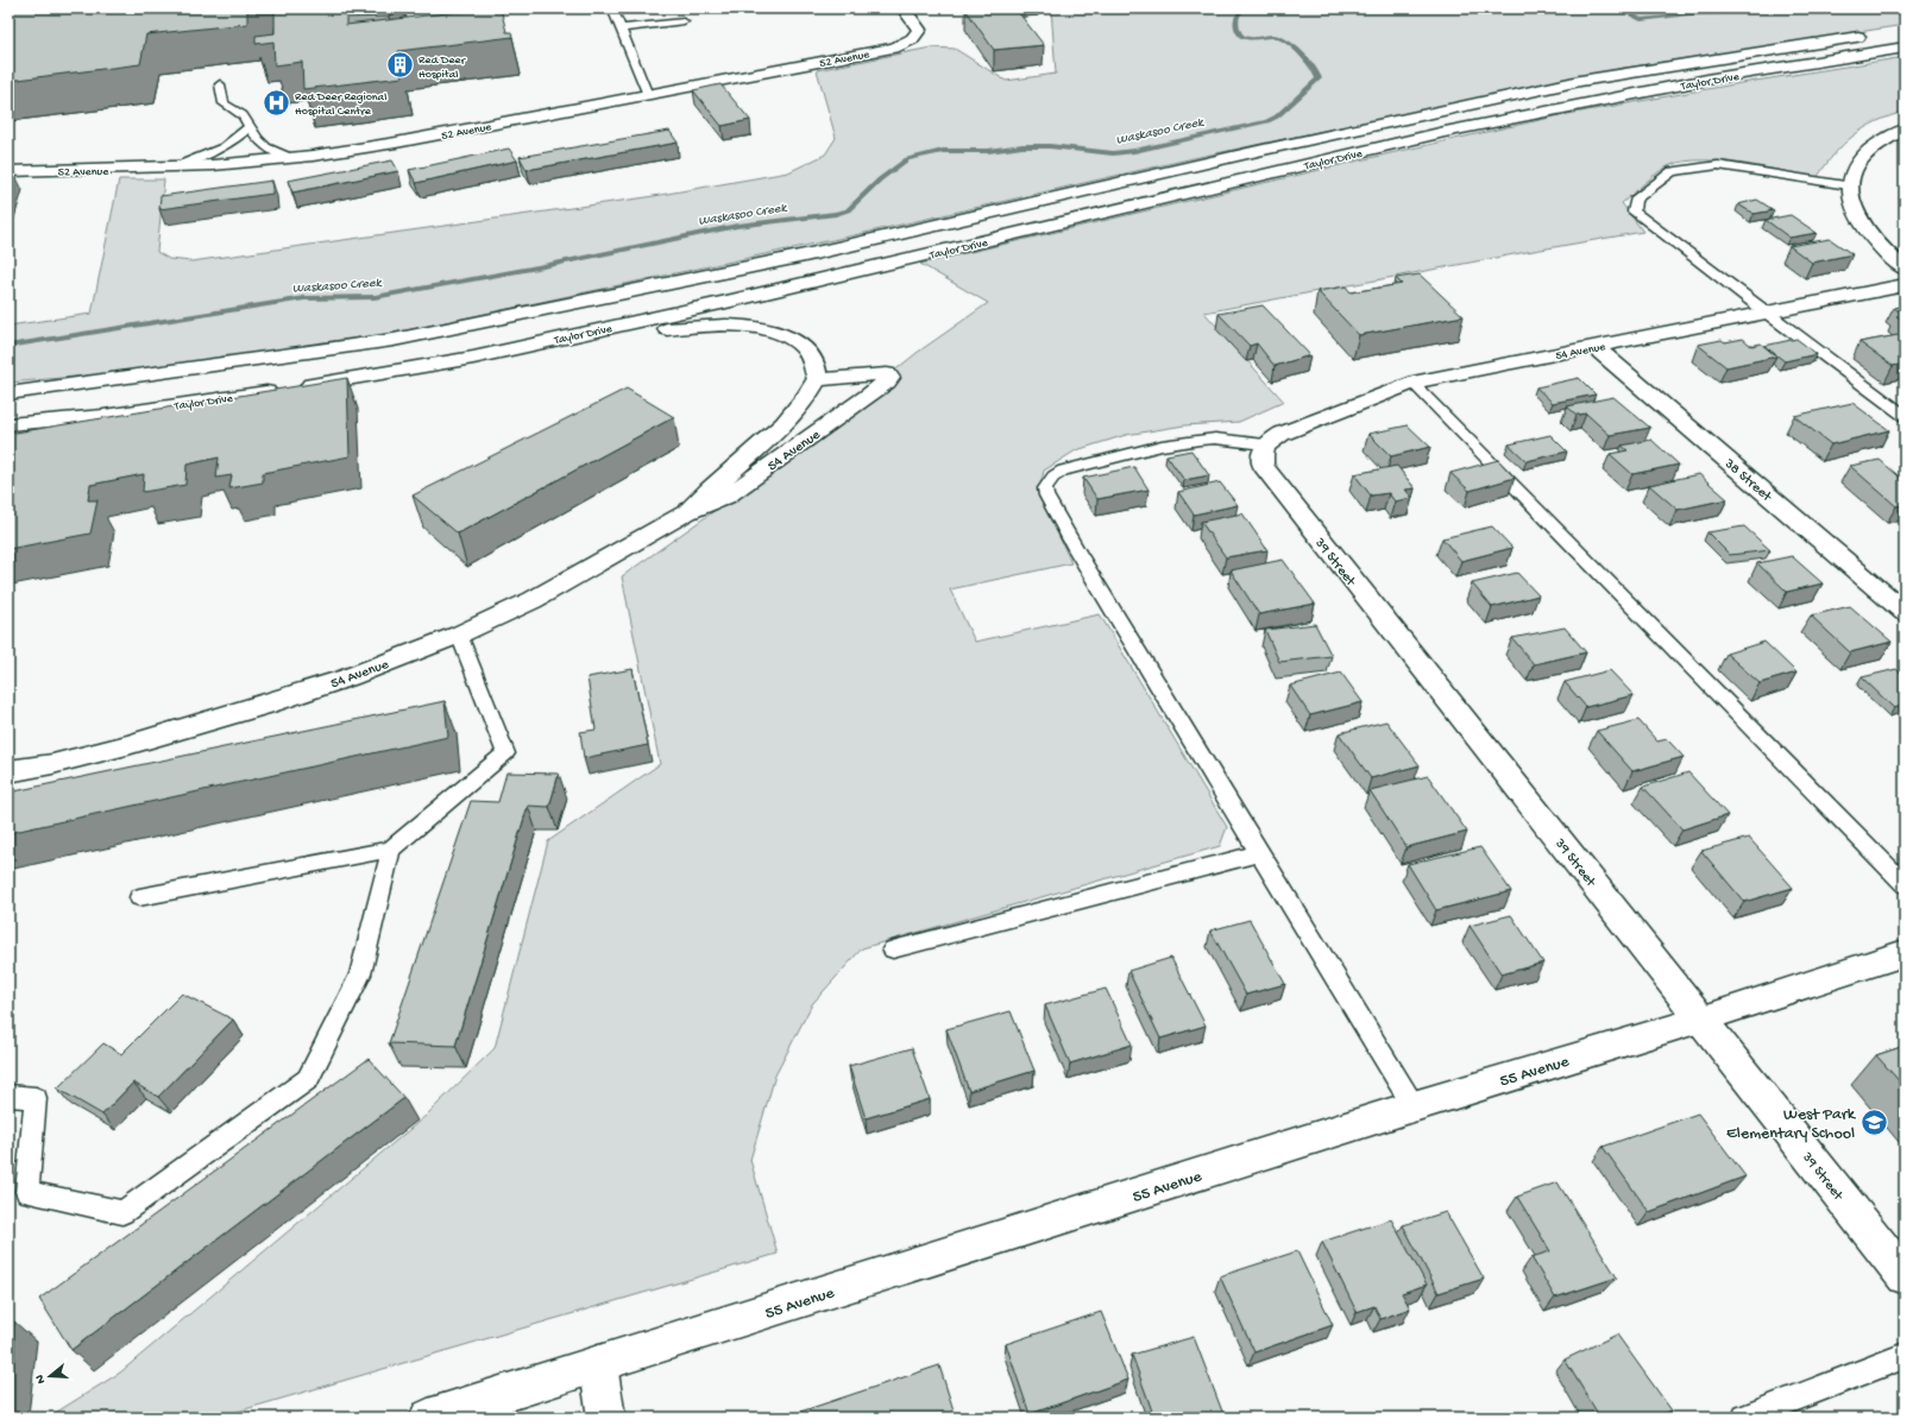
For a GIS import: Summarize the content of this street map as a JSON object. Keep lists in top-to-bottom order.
{
  "streets": {
    "street": [
      "52 Avenue",
      "Taylor Drive",
      "54 Avenue",
      "38 Street",
      "39 Street",
      "55 Avenue"
    ]
  },
  "crossings": [
    ["54 Avenue", "38 Street"],
    ["54 Avenue", "39 Street"],
    ["39 Street", "55 Avenue"]
  ],
  "water": ["Waskasoo Creek"],
  "places": {
    "building": ["Red Deer Hospital"],
    "hospital": ["Red Deer Regional Hospital Centre"],
    "school or university": ["West Park Elementary School"]
  },
  "north": "left"
}
